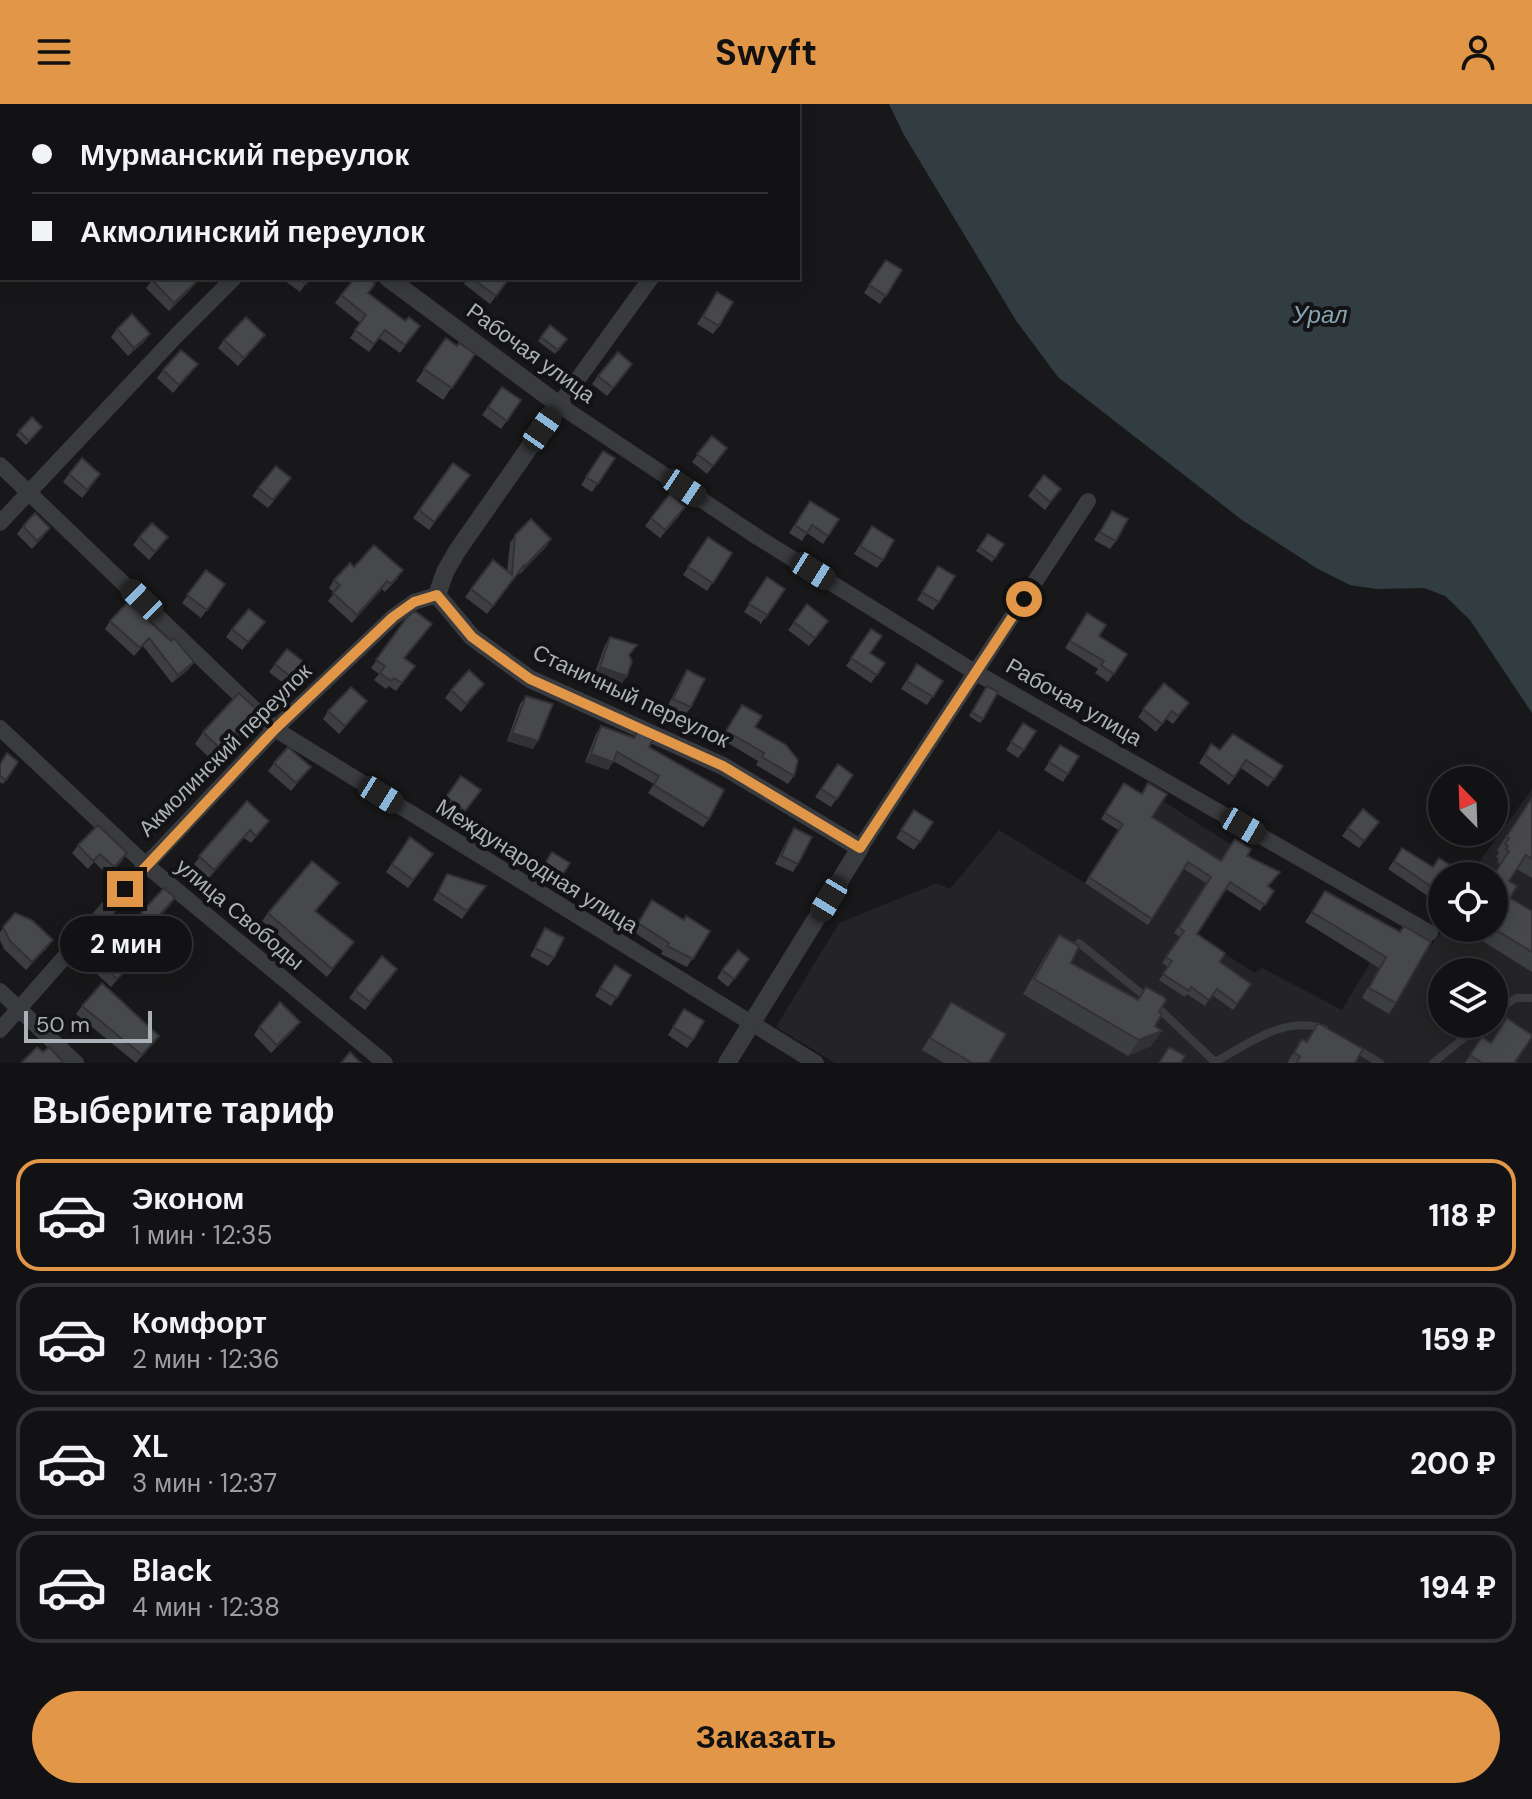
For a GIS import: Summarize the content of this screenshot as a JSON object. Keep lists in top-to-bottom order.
{
  "streets": {
    "street": [
      "Рабочая улица",
      "Станичный переулок",
      "Акмолинский переулок",
      "Международная улица",
      "улица Свободы"
    ]
  },
  "crossings": [
    ["Станичный переулок", "Акмолинский переулок"],
    ["Акмолинский переулок", "Международная улица"],
    ["Акмолинский переулок", "улица Свободы"]
  ],
  "water": ["Урал"],
  "scale_bar": "50 m",
  "north": "top left",
  "page": {
    "header": "Swyft",
    "banner": ["Мурманский переулок", "Акмолинский переулок"],
    "bubble": "2 мин",
    "scale": "50 m",
    "heading": "Выберите тариф",
    "list": [
      {
        "name": "Эконом",
        "note": "1 мин · 12:35",
        "value": "118 ₽"
      },
      {
        "name": "Комфорт",
        "note": "2 мин · 12:36",
        "value": "159 ₽"
      },
      {
        "name": "XL",
        "note": "3 мин · 12:37",
        "value": "200 ₽"
      },
      {
        "name": "Black",
        "note": "4 мин · 12:38",
        "value": "194 ₽"
      }
    ],
    "buttons": "Заказать"
  }
}
